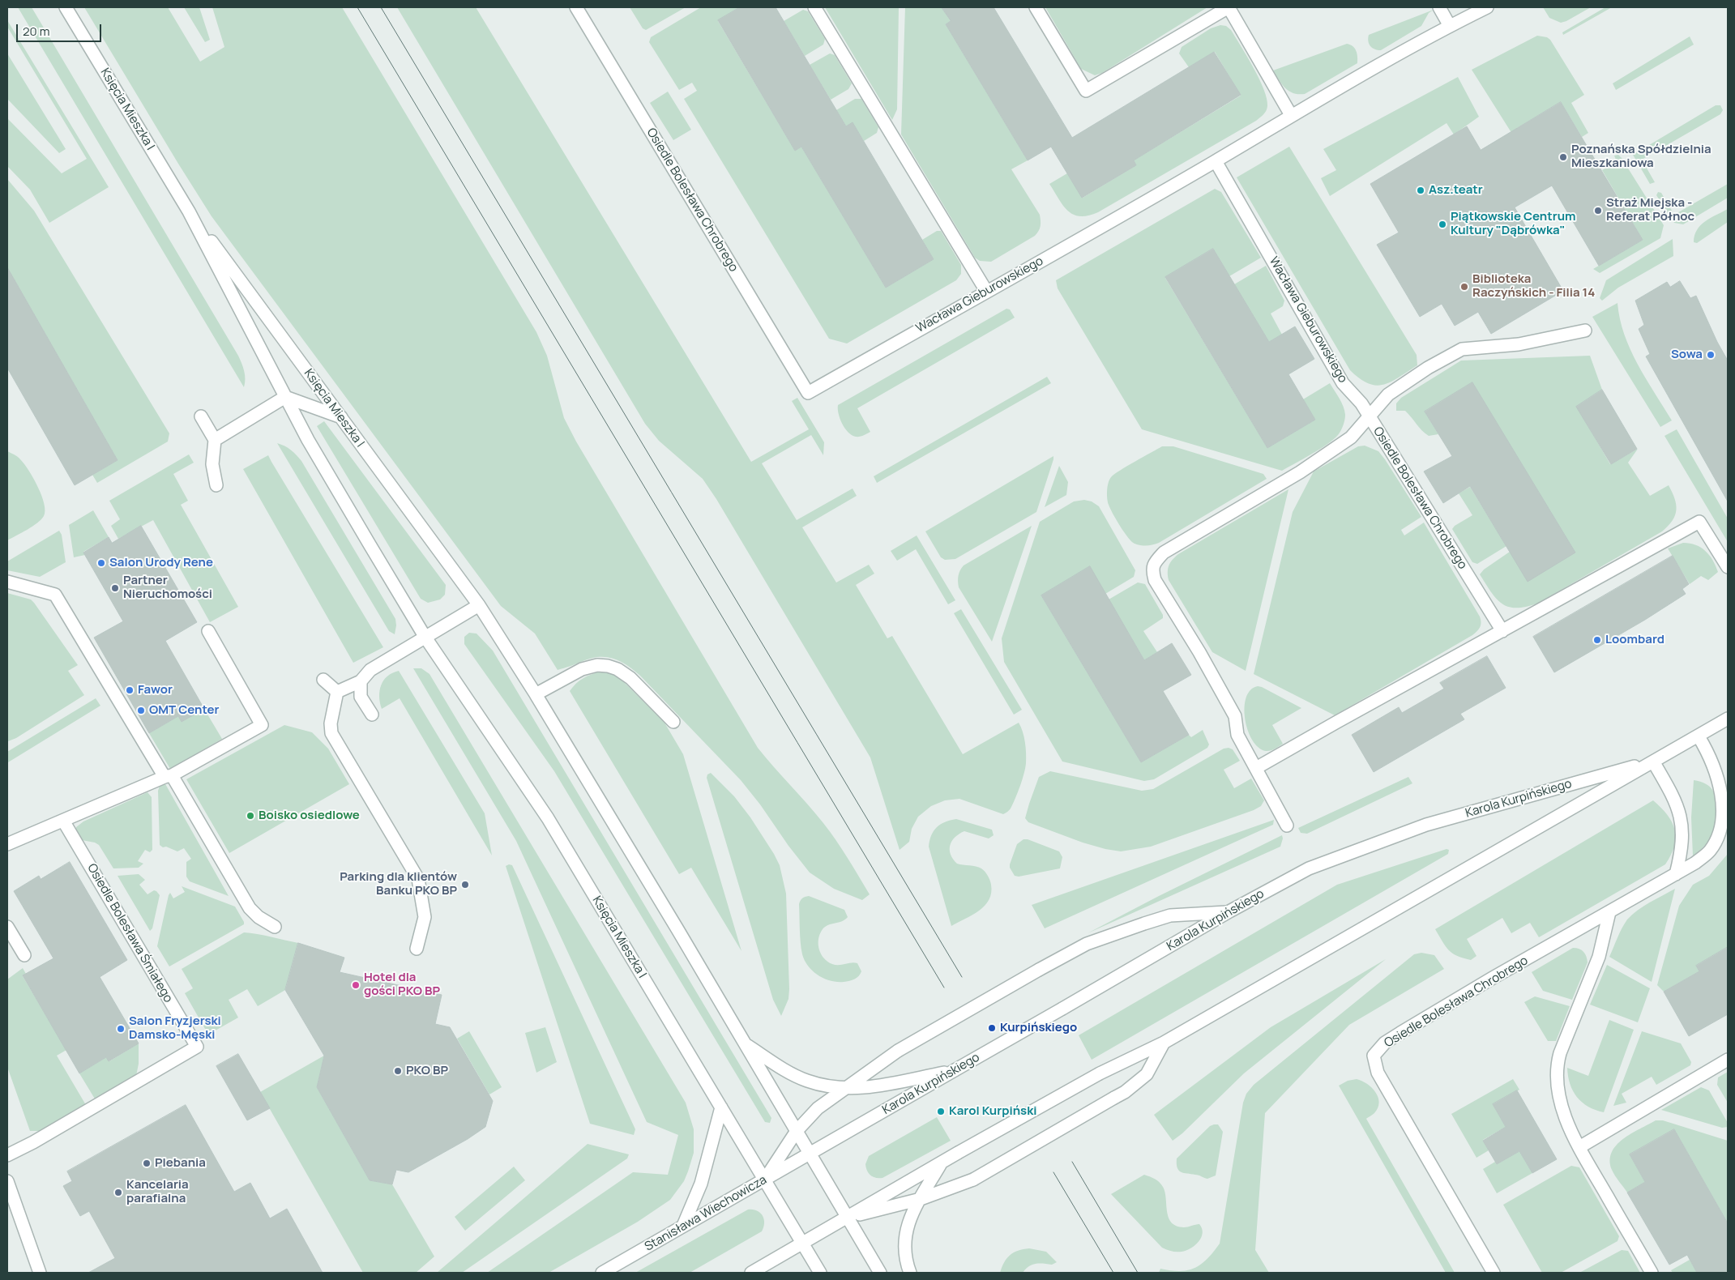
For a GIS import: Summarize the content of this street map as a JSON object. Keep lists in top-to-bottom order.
{
  "streets": {
    "street": [
      "Księcia Mieszka I",
      "Osiedle Bolesława Chrobrego",
      "Wacława Gieburowskiego",
      "Karola Kurpińskiego",
      "Osiedle Bolesława Śmiałego",
      "Stanisława Wiechowicza"
    ]
  },
  "crossings": [
    ["Księcia Mieszka I", "Karola Kurpińskiego"],
    ["Księcia Mieszka I", "Stanisława Wiechowicza"],
    ["Osiedle Bolesława Chrobrego", "Wacława Gieburowskiego"],
    ["Osiedle Bolesława Chrobrego", "Karola Kurpińskiego"],
    ["Karola Kurpińskiego", "Stanisława Wiechowicza"]
  ],
  "places": [
    "Poznańska Spółdzielnia Mieszkaniowa",
    "Asz.teatr",
    "Straż Miejska - Referat Północ",
    "Piątkowskie Centrum Kultury \"Dąbrówka\"",
    "Biblioteka Raczyńskich - Filia 14",
    "Sowa",
    "Salon Urody Rene",
    "Partner Nieruchomości",
    "Loombard",
    "Fawor",
    "OMT Center",
    "Boisko osiedlowe",
    "Parking dla klientów Banku PKO BP",
    "Hotel dla gości PKO BP",
    "Kurpińskiego",
    "Salon Fryzjerski Damsko-Męski",
    "PKO BP",
    "Karol Kurpiński",
    "Plebania",
    "Kancelaria parafialna"
  ],
  "scale_bar": "20 m"
}
